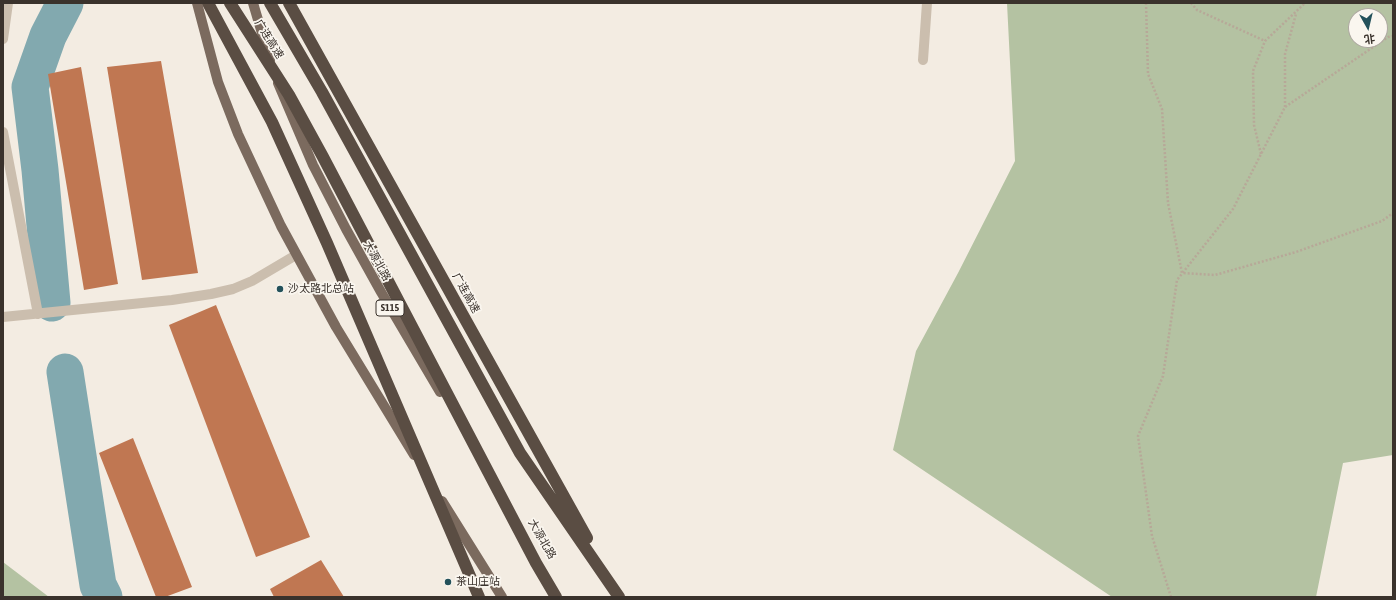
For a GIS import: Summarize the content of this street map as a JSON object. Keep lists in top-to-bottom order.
{
  "streets": {
    "highway": ["广连高速"],
    "main road": ["大源北路", "S115"]
  },
  "places": ["沙太路北总站", "茶山庄站"],
  "north": "bottom"
}
